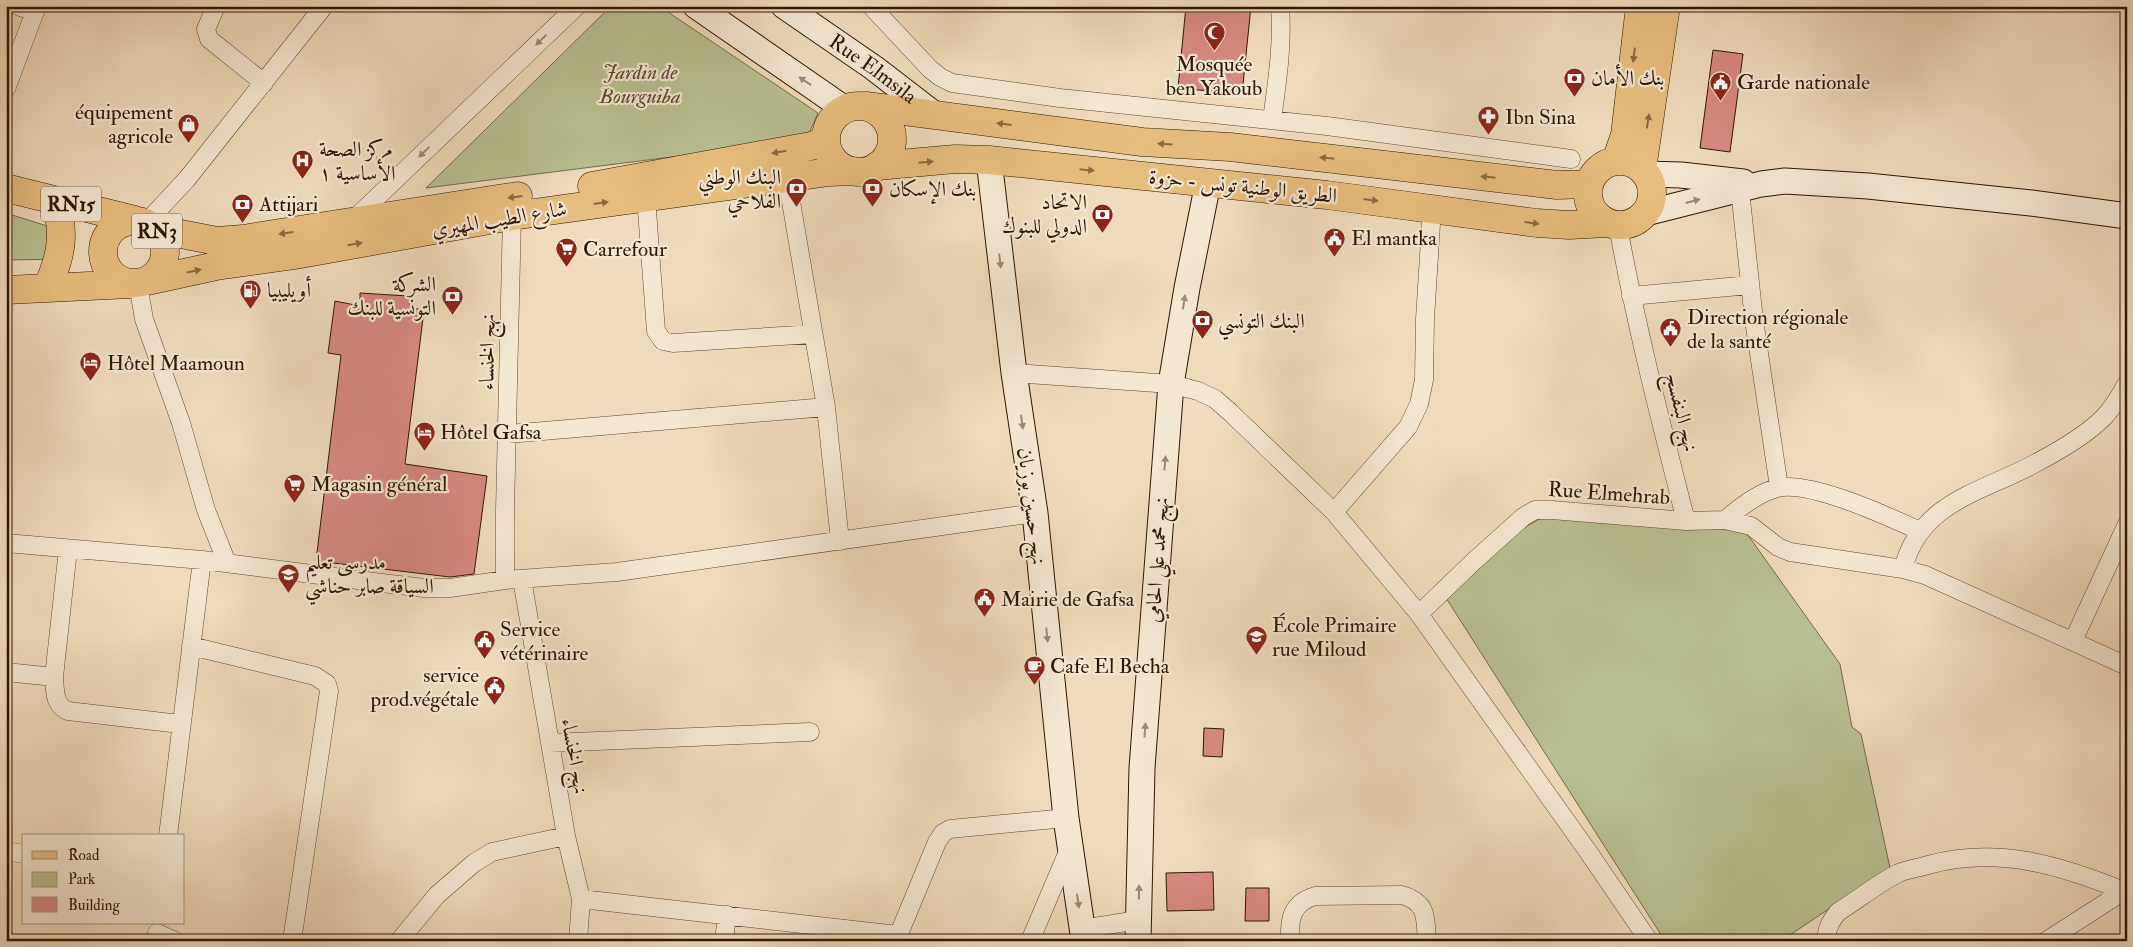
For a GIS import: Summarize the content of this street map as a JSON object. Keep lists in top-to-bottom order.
{
  "streets": {
    "main road": [
      "الطريق الوطنية تونس - حزوة",
      "RN15",
      "شارع الطيب المهيري",
      "RN3"
    ],
    "street": [
      "Rue Elmsila",
      "نهج الخنساء",
      "نهج البنفسج",
      "Rue Elmehrab",
      "نهج حسين بوزيان",
      "نهج محمد علي الحامي"
    ]
  },
  "crossings": [
    ["Rue Elmsila", "الطريق الوطنية تونس - حزوة"],
    ["الطريق الوطنية تونس - حزوة", "شارع الطيب المهيري"],
    ["الطريق الوطنية تونس - حزوة", "نهج البنفسج"],
    ["الطريق الوطنية تونس - حزوة", "نهج حسين بوزيان"],
    ["الطريق الوطنية تونس - حزوة", "نهج محمد علي الحامي"],
    ["RN15", "شارع الطيب المهيري"],
    ["RN15", "RN3"],
    ["شارع الطيب المهيري", "RN3"],
    ["شارع الطيب المهيري", "نهج الخنساء"],
    ["نهج البنفسج", "Rue Elmehrab"]
  ],
  "one_way": ["نهج محمد علي الحامي"],
  "parks": ["Jardin de Bourguiba"],
  "places": {
    "mosque": ["Mosquée ben Yakoub"],
    "bank": [
      "بنك الأمان",
      "البنك الوطني الفلاحي",
      "بنك الإسكان",
      "Attijari",
      "الاتحاد الدولي للبنوك",
      "الشركة التونسية للبنك",
      "البنك التونسي"
    ],
    "public building": [
      "Garde nationale",
      "El mantka",
      "Direction régionale de la santé",
      "Mairie de Gafsa",
      "Service vétérinaire",
      "service prod.végétale"
    ],
    "pharmacy": ["Ibn Sina"],
    "shop": ["équipement agricole"],
    "hospital": ["مركز الصحة الأساسية ١"],
    "supermarket": ["Carrefour", "Magasin général"],
    "fuel station": ["أويليبيا"],
    "hotel": ["Hôtel Maamoun", "Hôtel Gafsa"],
    "school or university": ["مدرسى تعليم السياقة صابر حناشي", "École Primaire rue Miloud"],
    "cafe": ["Cafe El Becha"]
  },
  "legend": ["Road", "Park", "Building"]
}
